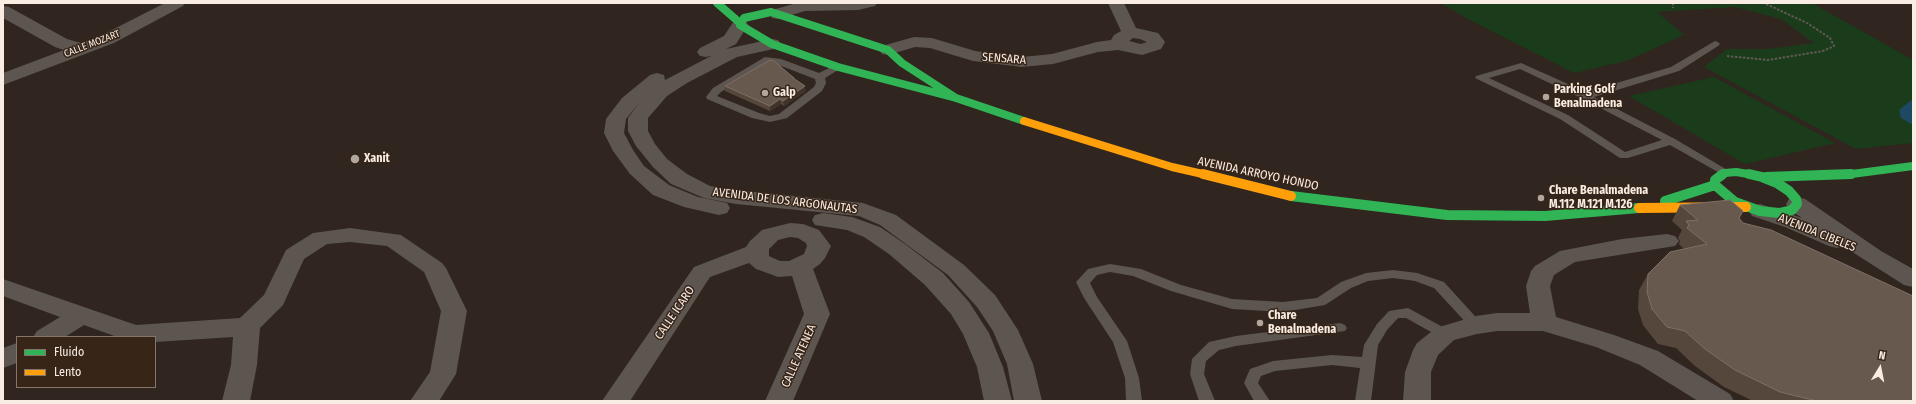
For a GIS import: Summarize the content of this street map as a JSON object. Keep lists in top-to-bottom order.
{
  "streets": {
    "main road": ["AVENIDA ARROYO HONDO"],
    "street": [
      "CALLE MOZART",
      "SENSARA",
      "AVENIDA DE LOS ARGONAUTAS",
      "AVENIDA CIBELES",
      "CALLE ICARO",
      "CALLE ATENEA"
    ]
  },
  "crossings": [
    ["SENSARA", "AVENIDA ARROYO HONDO"],
    ["AVENIDA ARROYO HONDO", "AVENIDA DE LOS ARGONAUTAS"],
    ["AVENIDA ARROYO HONDO", "AVENIDA CIBELES"],
    ["AVENIDA DE LOS ARGONAUTAS", "CALLE ICARO"],
    ["AVENIDA DE LOS ARGONAUTAS", "CALLE ATENEA"],
    ["CALLE ICARO", "CALLE ATENEA"]
  ],
  "places": [
    "Galp",
    "Parking Golf Benalmadena",
    "Xanit",
    "Chare Benalmadena M.112 M.121 M.126",
    "Chare Benalmadena"
  ],
  "legend": ["Fluido", "Lento"],
  "north": "top"
}
